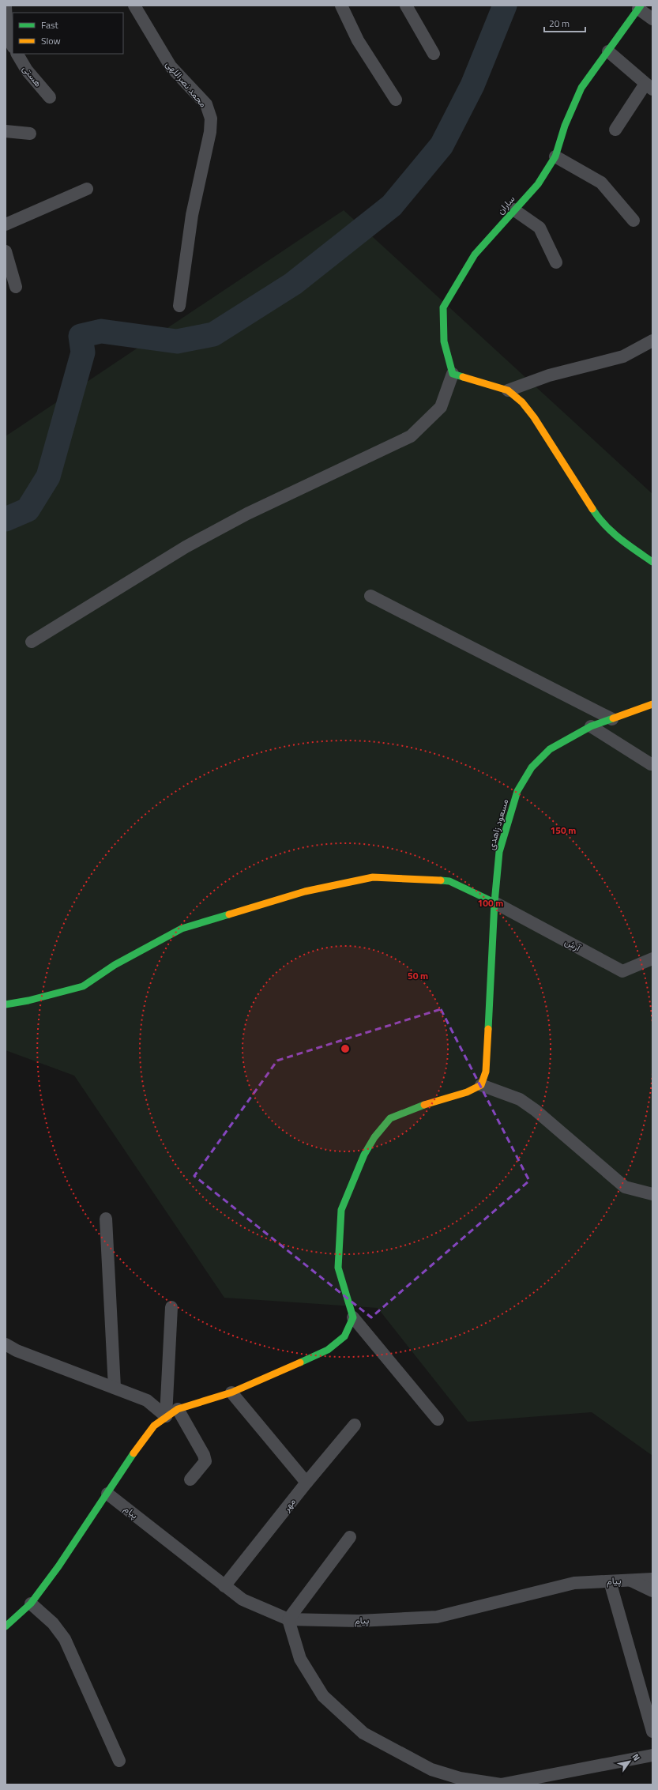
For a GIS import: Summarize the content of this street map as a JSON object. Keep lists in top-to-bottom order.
{
  "streets": {
    "street": [
      "هستی",
      "محمد نصراللهی",
      "ساران",
      "مسعود زاهدی",
      "آرش",
      "مهر",
      "پیام"
    ]
  },
  "crossings": [
    ["مسعود زاهدی", "آرش"],
    ["مهر", "پیام"]
  ],
  "legend": ["Fast", "Slow"],
  "scale_bar": "20 m",
  "north": "top right",
  "rings": ["150 m", "100 m", "50 m"]
}
